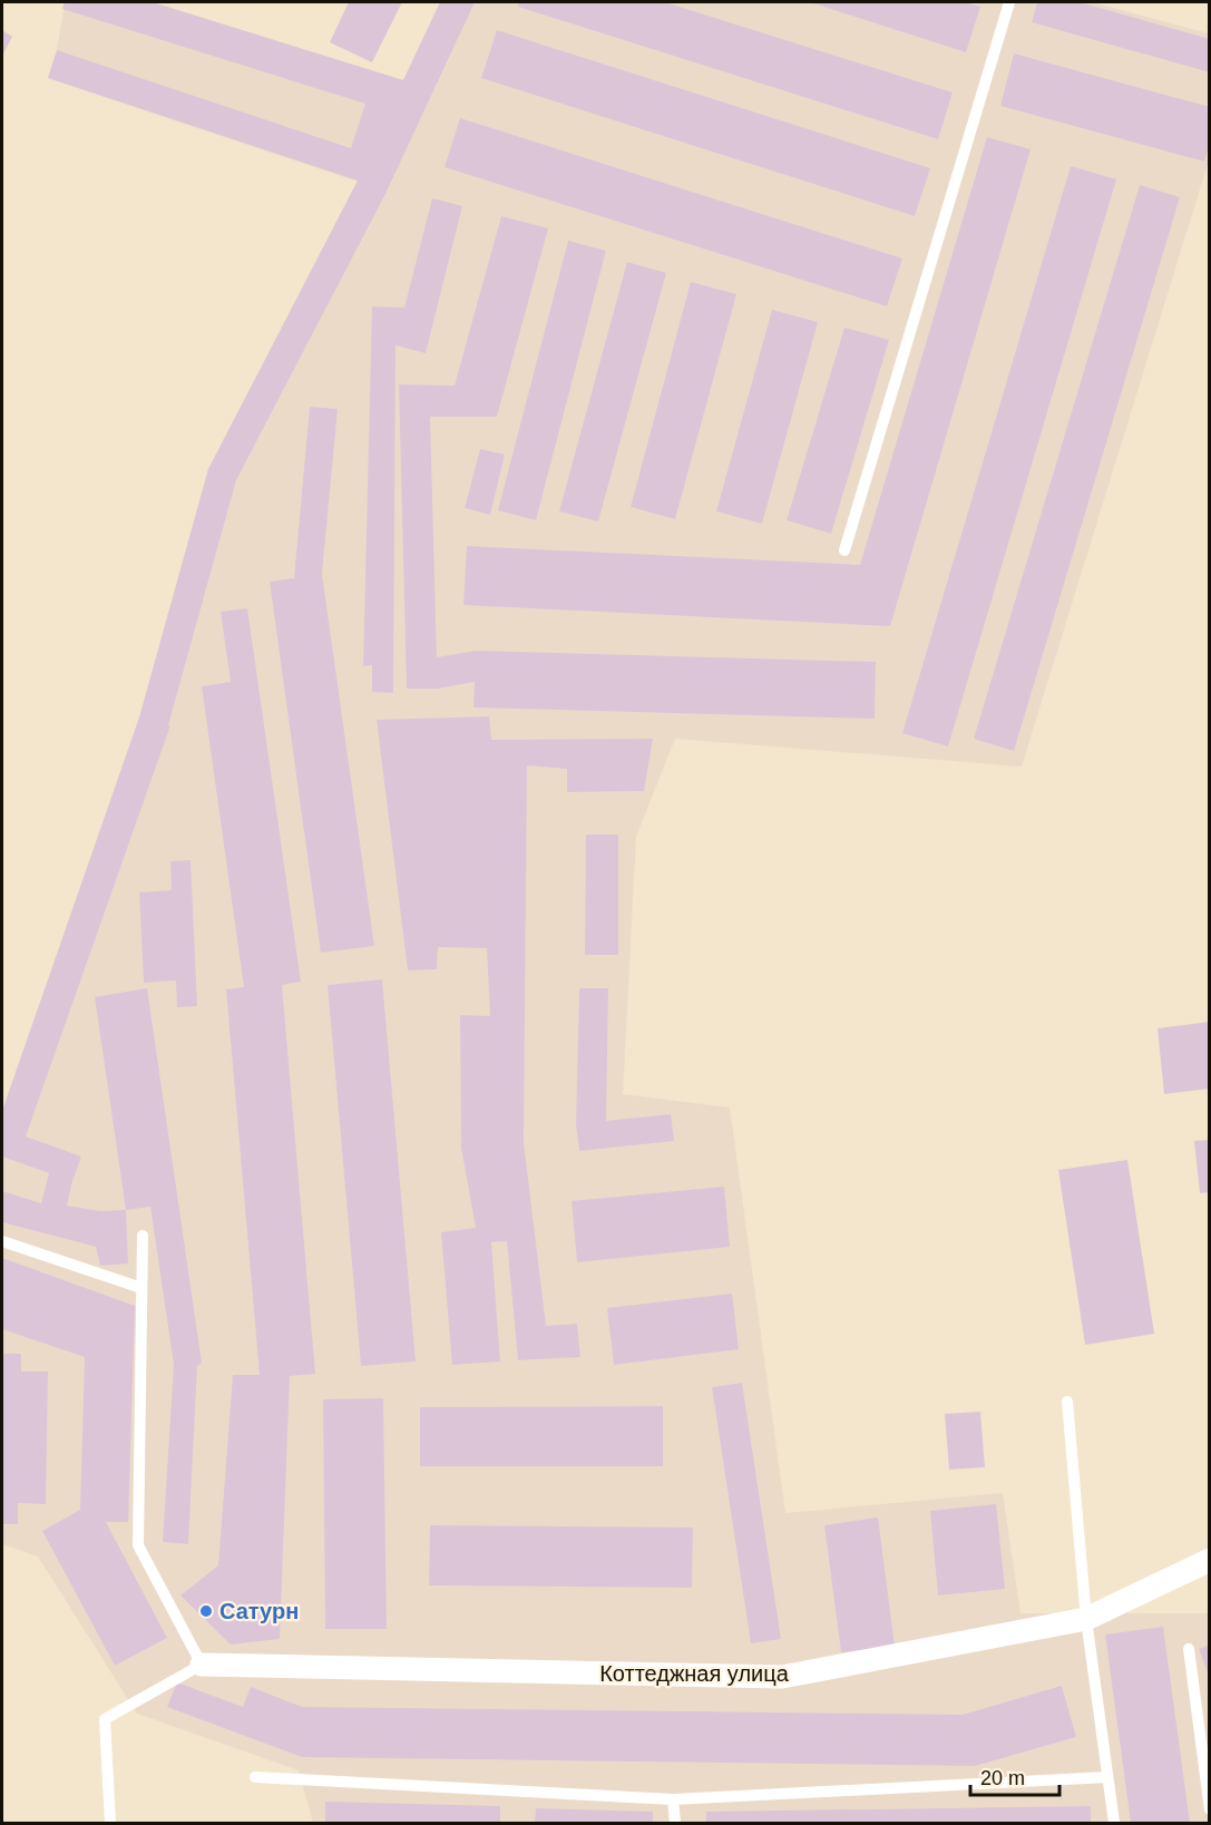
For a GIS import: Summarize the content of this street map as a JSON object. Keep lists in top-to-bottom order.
{
  "streets": {
    "street": ["Коттеджная улица"]
  },
  "places": ["Сатурн"],
  "scale_bar": "20 m"
}
